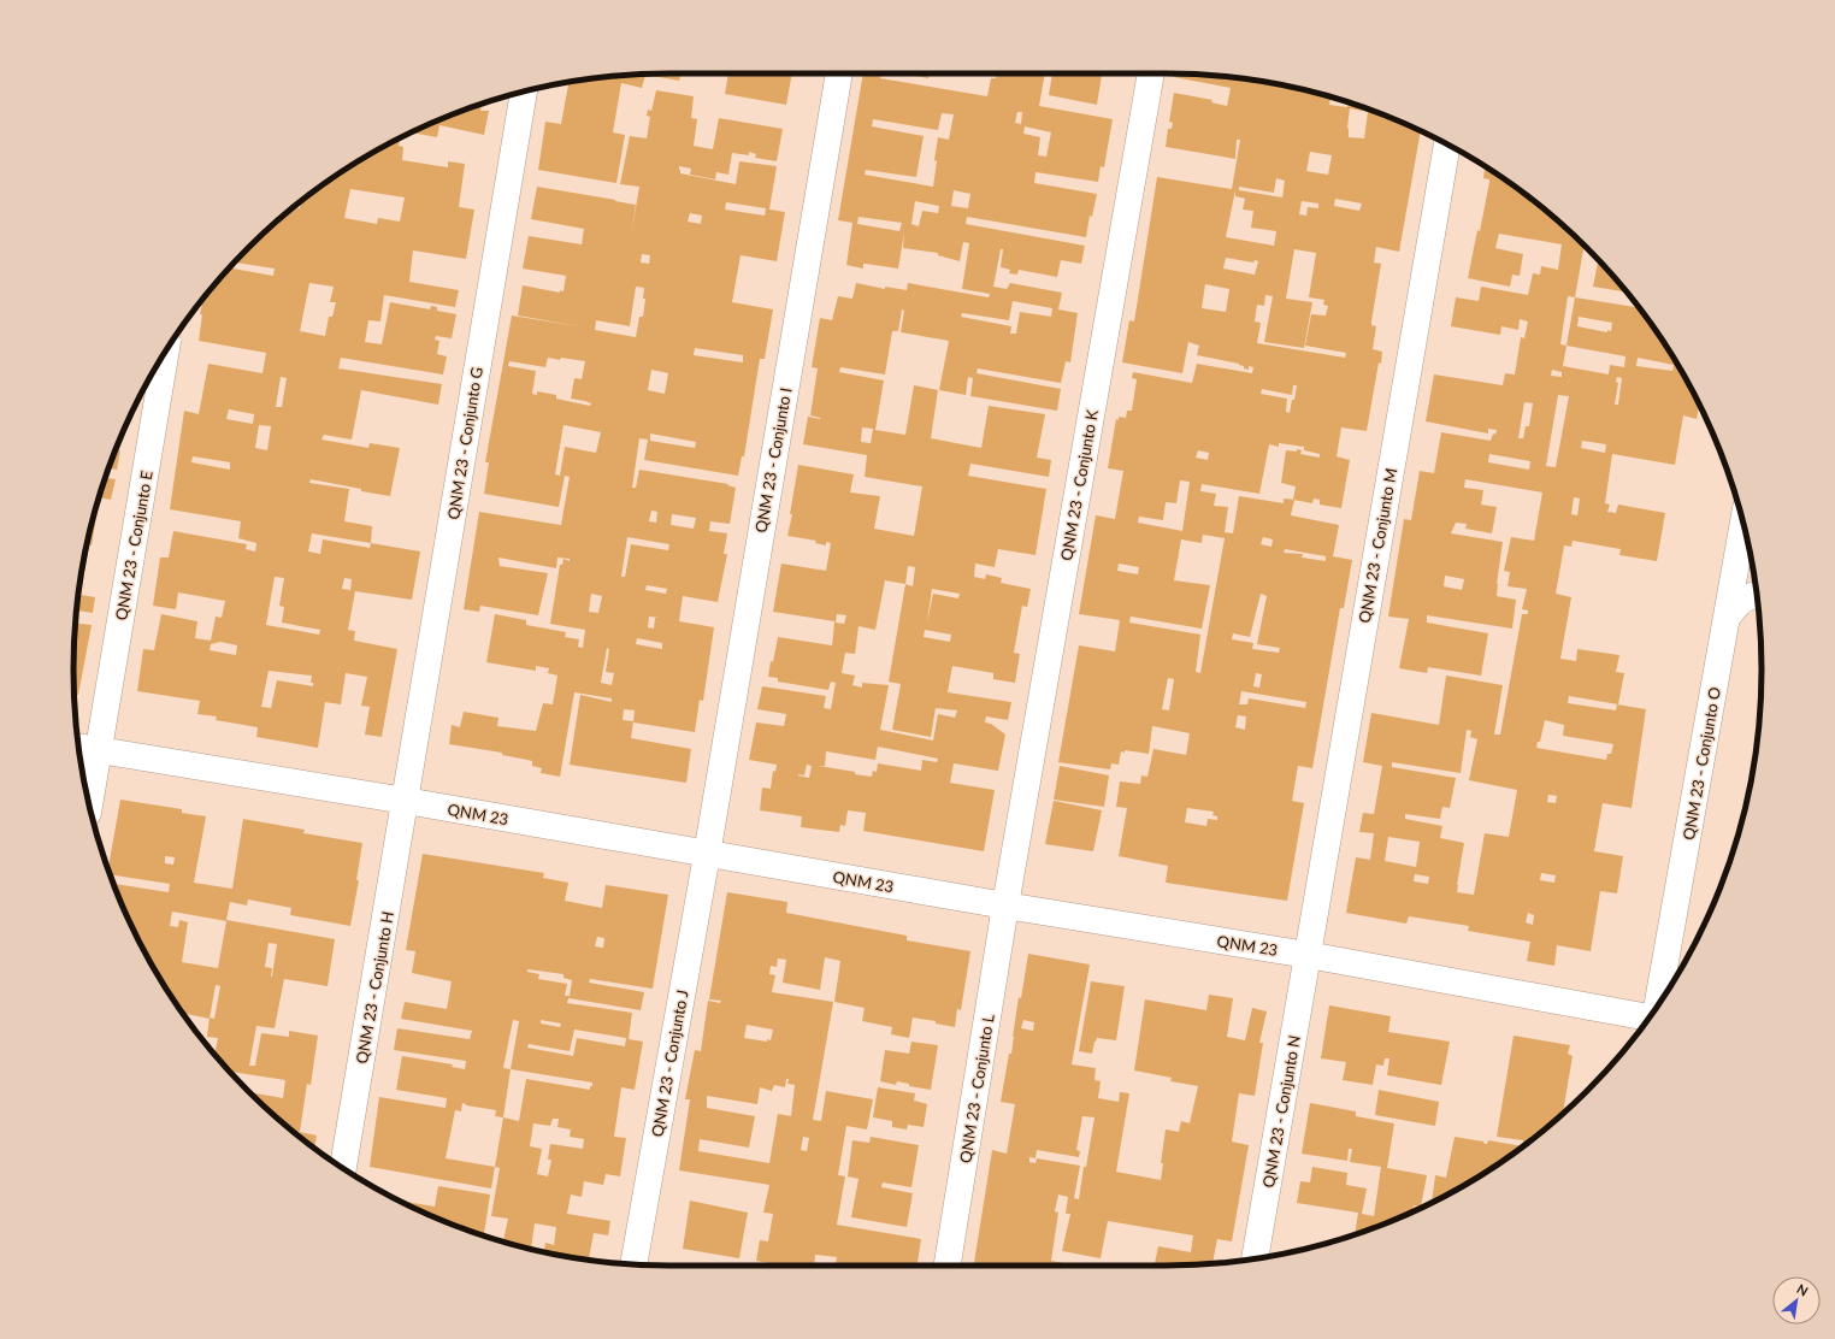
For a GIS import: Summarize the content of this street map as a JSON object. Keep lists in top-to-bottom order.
{
  "streets": {
    "street": [
      "QNM 23 - Conjunto G",
      "QNM 23 - Conjunto I",
      "QNM 23 - Conjunto K",
      "QNM 23 - Conjunto E",
      "QNM 23 - Conjunto M",
      "QNM 23 - Conjunto O",
      "QNM 23",
      "QNM 23 - Conjunto H",
      "QNM 23 - Conjunto J",
      "QNM 23 - Conjunto L",
      "QNM 23 - Conjunto N"
    ]
  },
  "crossings": [
    ["QNM 23 - Conjunto G", "QNM 23"],
    ["QNM 23 - Conjunto G", "QNM 23 - Conjunto H"],
    ["QNM 23 - Conjunto I", "QNM 23"],
    ["QNM 23 - Conjunto I", "QNM 23 - Conjunto J"],
    ["QNM 23 - Conjunto K", "QNM 23"],
    ["QNM 23 - Conjunto K", "QNM 23 - Conjunto L"],
    ["QNM 23 - Conjunto E", "QNM 23"],
    ["QNM 23 - Conjunto M", "QNM 23"],
    ["QNM 23 - Conjunto M", "QNM 23 - Conjunto N"],
    ["QNM 23", "QNM 23 - Conjunto H"],
    ["QNM 23", "QNM 23 - Conjunto J"],
    ["QNM 23", "QNM 23 - Conjunto L"],
    ["QNM 23", "QNM 23 - Conjunto N"]
  ],
  "north": "top right"
}
